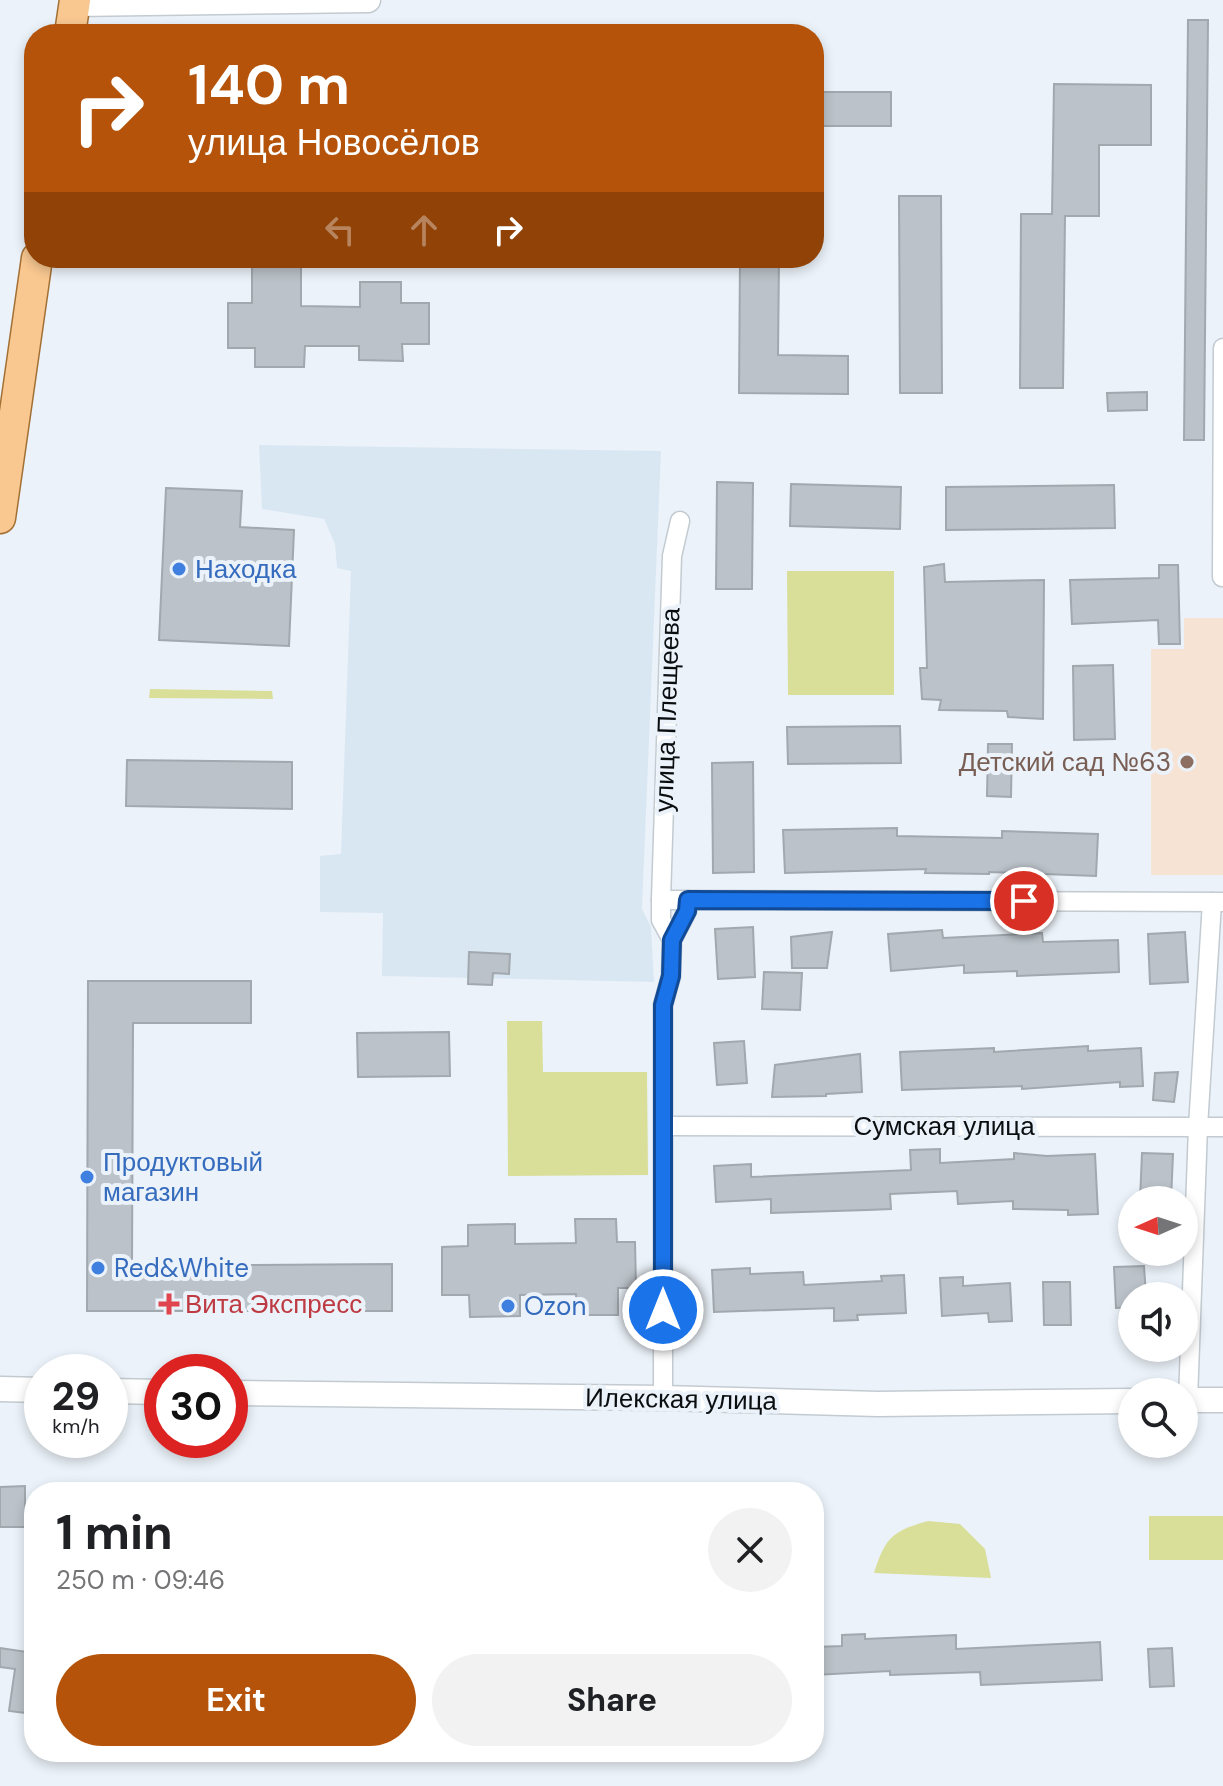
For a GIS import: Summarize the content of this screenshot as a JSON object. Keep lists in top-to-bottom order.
{
  "streets": {
    "street": ["улица Плещеева", "Сумская улица", "Илекская улица"]
  },
  "places": {
    "other": [
      "Находка",
      "Детский сад №63",
      "Продуктовый магазин",
      "Red&White",
      "Ozon"
    ],
    "health": ["Вита Экспресс"]
  },
  "north": "left",
  "page": {
    "turn": ["140 m", "улица Новосёлов"],
    "speed": "29 km/h",
    "limit": "30",
    "heading": ["1 min", "250 m · 09:46"],
    "buttons": ["Exit", "Share"]
  }
}
